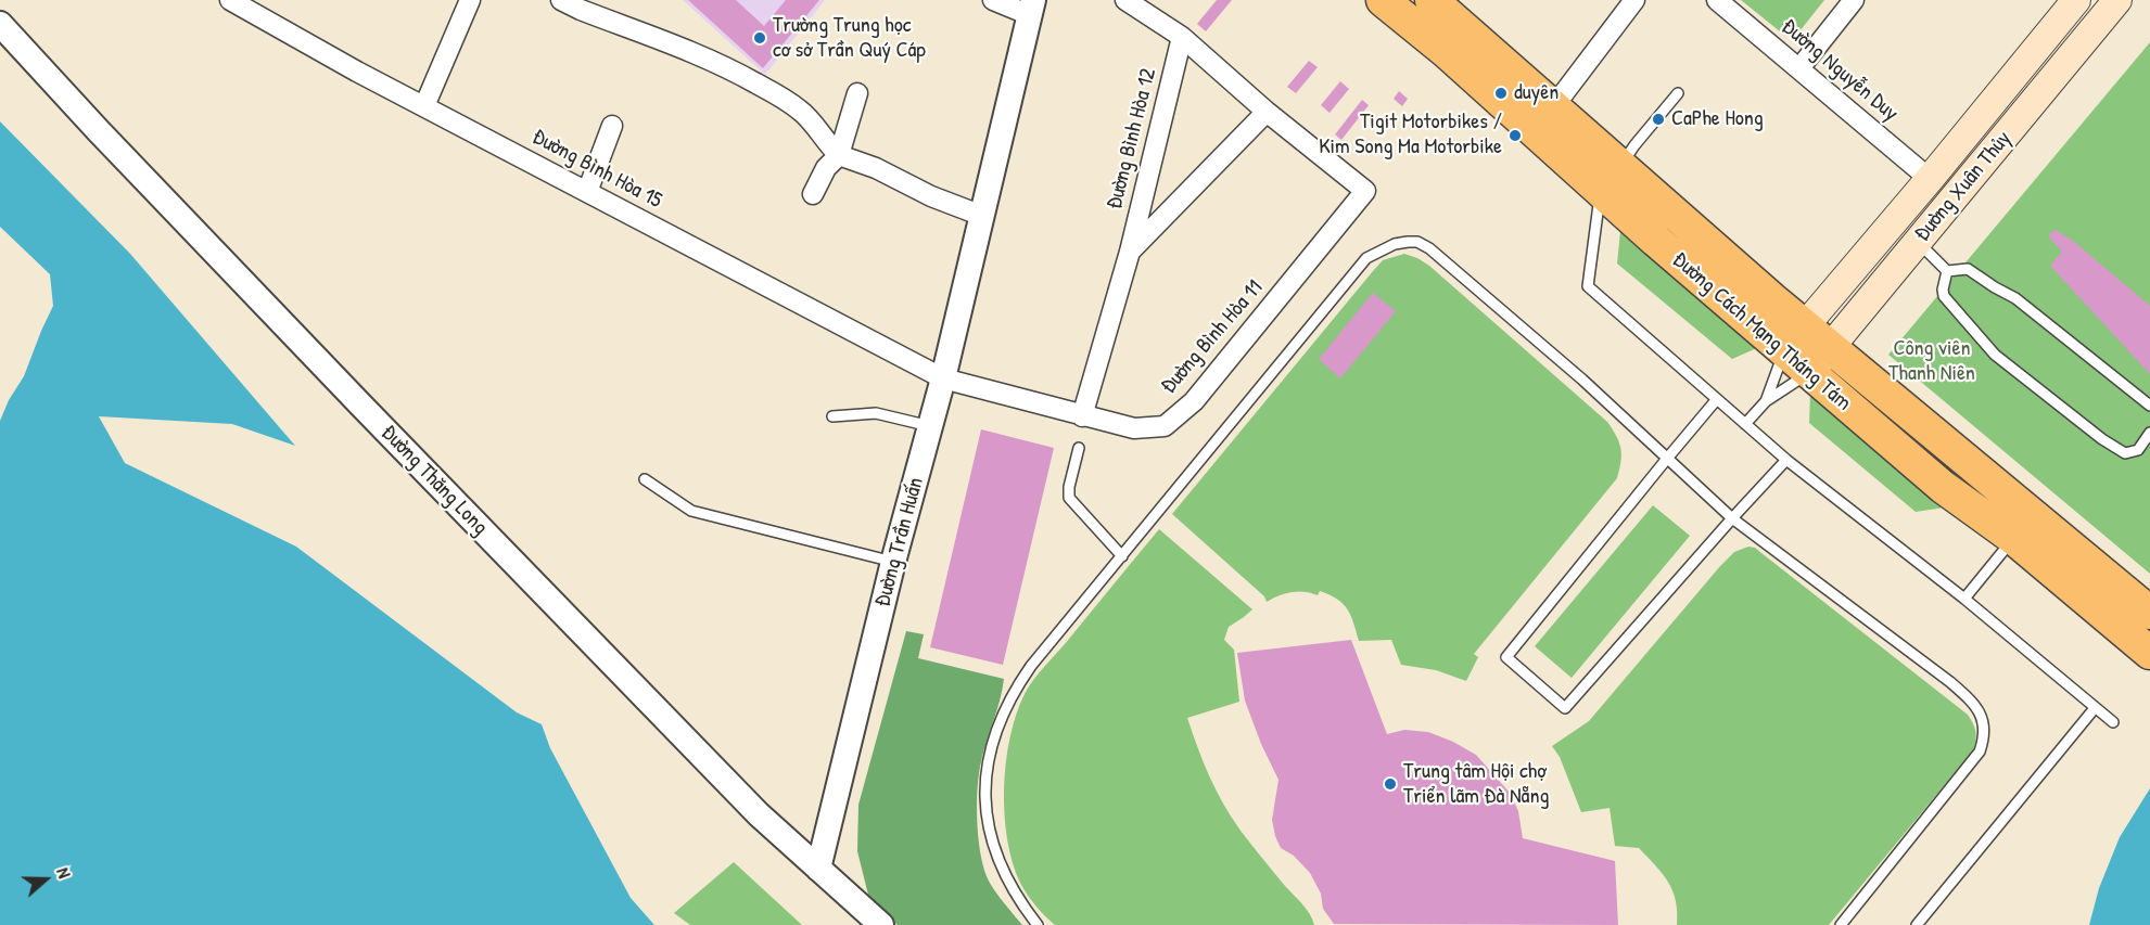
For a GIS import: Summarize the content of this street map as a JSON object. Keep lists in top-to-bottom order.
{
  "streets": {
    "highway": ["Đường Cách Mạng Tháng Tám"],
    "main road": ["Đường Xuân Thủy"],
    "street": [
      "Đường Nguyễn Duy",
      "Đường Bình Hòa 12",
      "Đường Bình Hòa 15",
      "Đường Bình Hòa 11",
      "Đường Thăng Long",
      "Đường Trần Huấn"
    ]
  },
  "crossings": [
    ["Đường Nguyễn Duy", "Đường Xuân Thủy"],
    ["Đường Bình Hòa 12", "Đường Bình Hòa 11"],
    ["Đường Bình Hòa 15", "Đường Bình Hòa 11"],
    ["Đường Bình Hòa 15", "Đường Trần Huấn"],
    ["Đường Xuân Thủy", "Đường Cách Mạng Tháng Tám"],
    ["Đường Bình Hòa 11", "Đường Trần Huấn"],
    ["Đường Thăng Long", "Đường Trần Huấn"]
  ],
  "parks": ["Công viên Thanh Niên"],
  "places": [
    "Trường Trung học cơ sở Trần Quý Cáp",
    "duyên",
    "CaPhe Hong",
    "Tigit Motorbikes / Kim Song Ma Motorbike",
    "Trung tâm Hội chợ Triển lãm Đà Nẵng"
  ],
  "north": "right"
}
